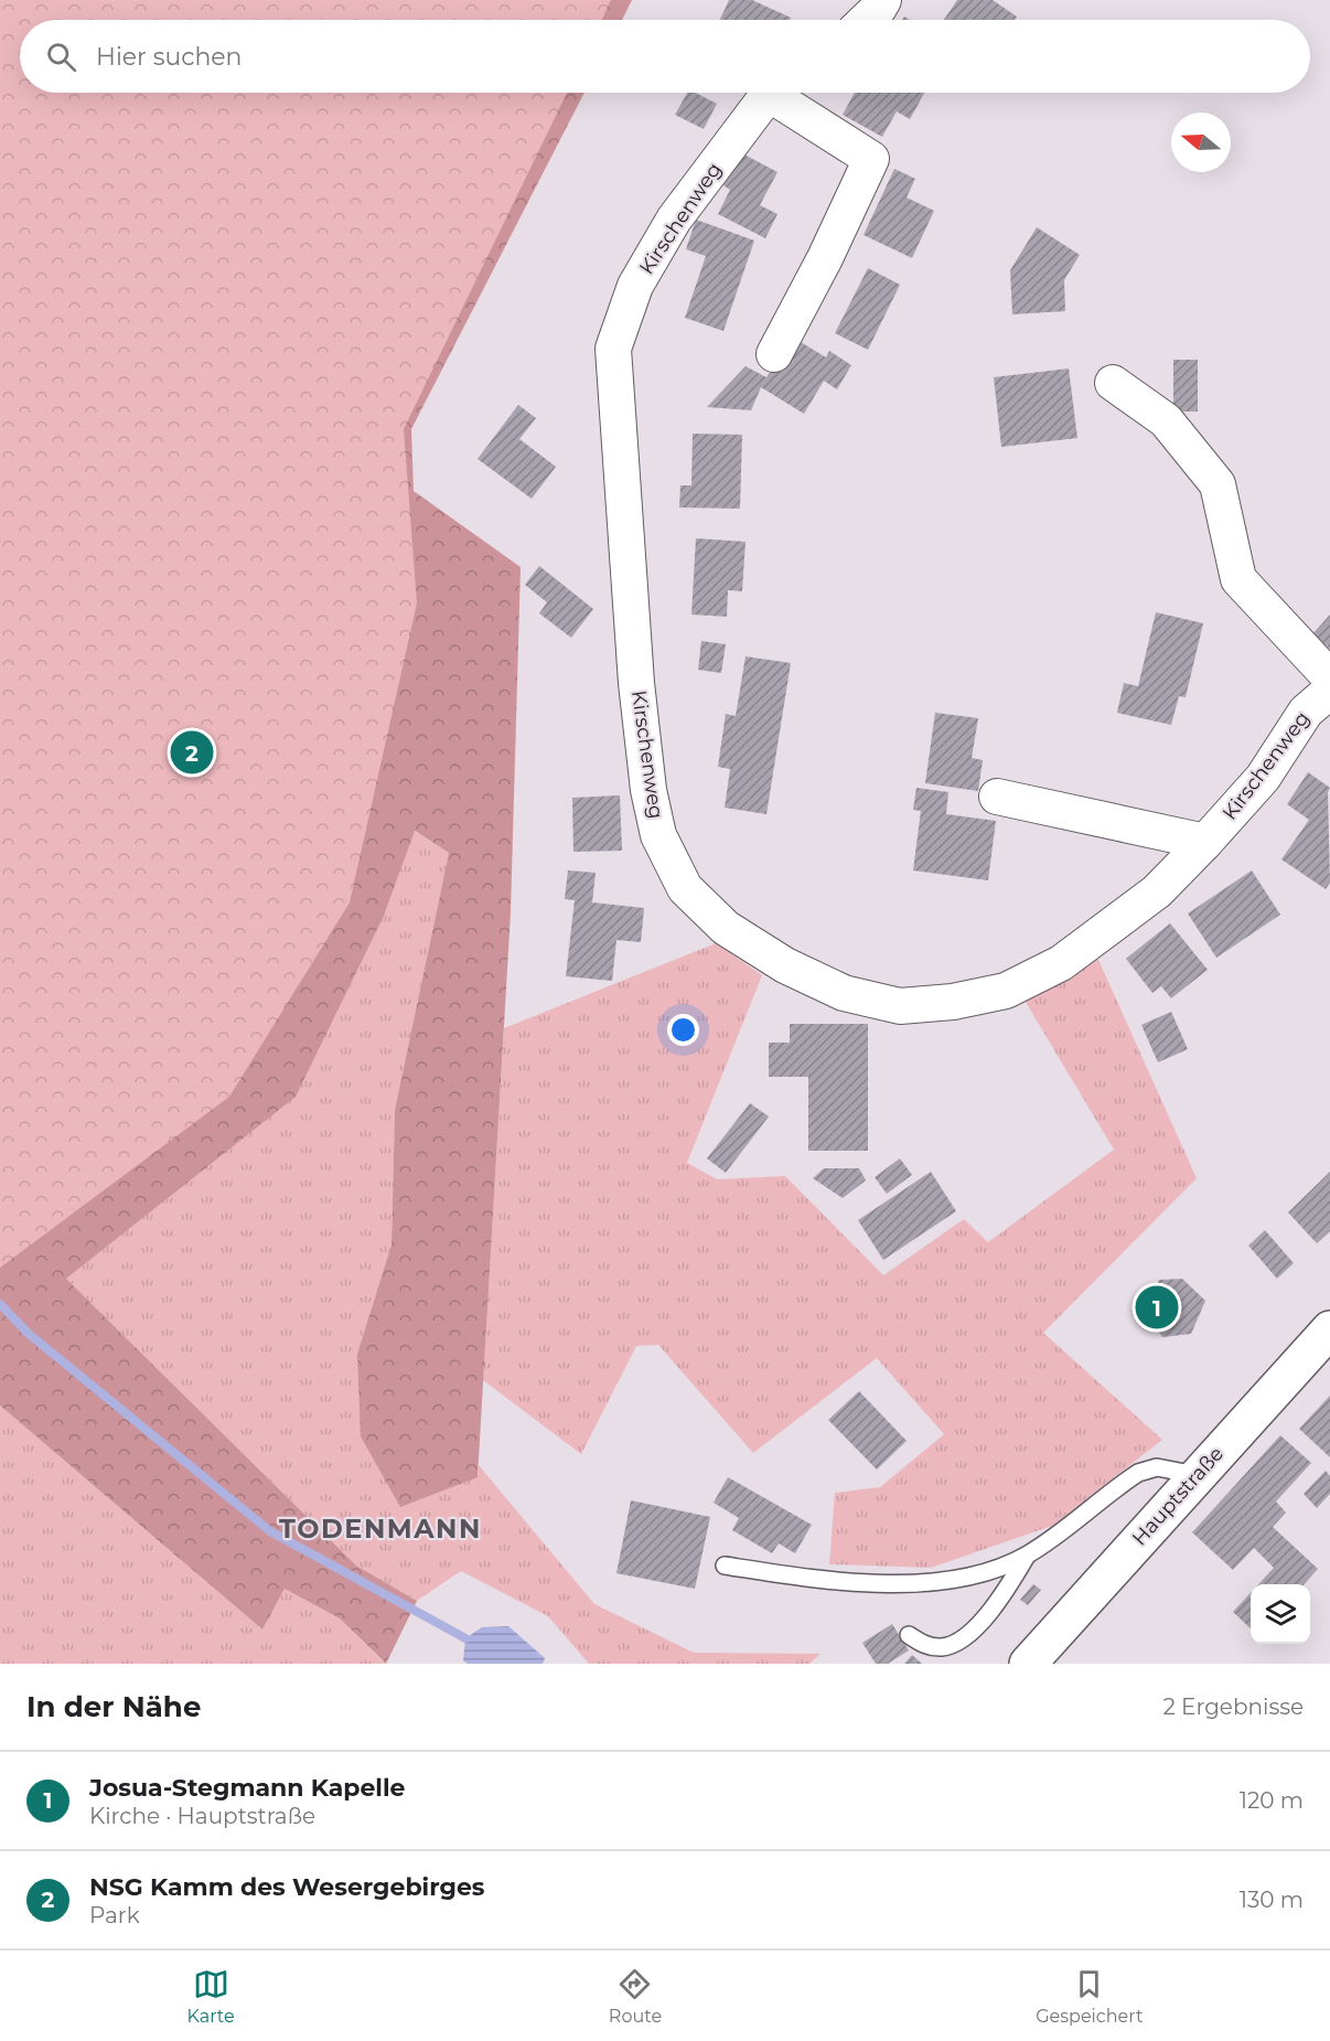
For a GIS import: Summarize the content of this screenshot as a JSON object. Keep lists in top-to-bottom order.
{
  "streets": {
    "main road": ["Hauptstraße"],
    "street": ["Kirschenweg"]
  },
  "districts": ["TODENMANN"],
  "north": "left",
  "page": {
    "search": "Hier suchen",
    "pins": ["2", "1"],
    "heading": ["In der Nähe", "2 Ergebnisse"],
    "list": [
      {
        "mark": "1",
        "name": "Josua-Stegmann Kapelle",
        "note": "Kirche · Hauptstraße",
        "value": "120 m"
      },
      {
        "mark": "2",
        "name": "NSG Kamm des Wesergebirges",
        "note": "Park",
        "value": "130 m"
      }
    ],
    "nav": ["Karte", "Route", "Gespeichert"]
  }
}
